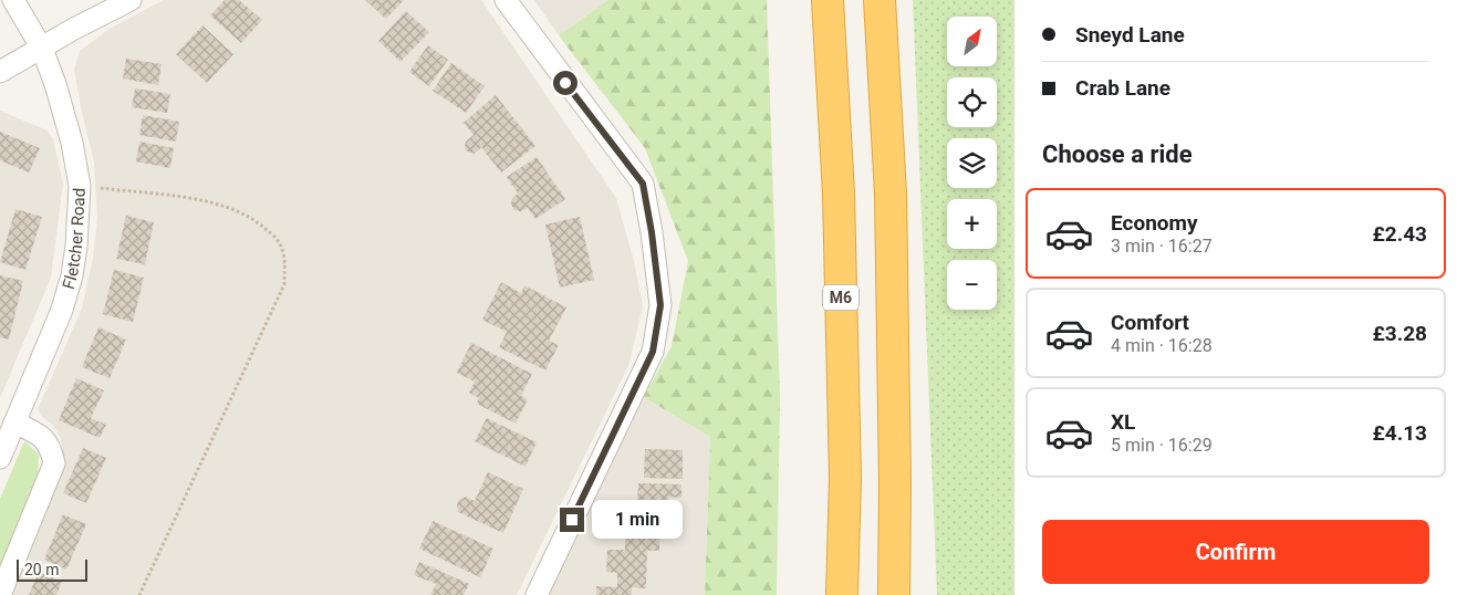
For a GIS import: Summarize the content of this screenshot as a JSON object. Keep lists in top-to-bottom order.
{
  "streets": {
    "highway": ["M6"],
    "street": ["Fletcher Road"]
  },
  "scale_bar": "20 m",
  "north": "top right",
  "page": {
    "banner": ["Sneyd Lane", "Crab Lane"],
    "map_buttons": ["+", "−"],
    "heading": "Choose a ride",
    "list": [
      {
        "name": "Economy",
        "note": "3 min · 16:27",
        "value": "£2.43"
      },
      {
        "name": "Comfort",
        "note": "4 min · 16:28",
        "value": "£3.28"
      },
      {
        "name": "XL",
        "note": "5 min · 16:29",
        "value": "£4.13"
      }
    ],
    "bubble": "1 min",
    "buttons": "Confirm",
    "scale": "20 m"
  }
}
